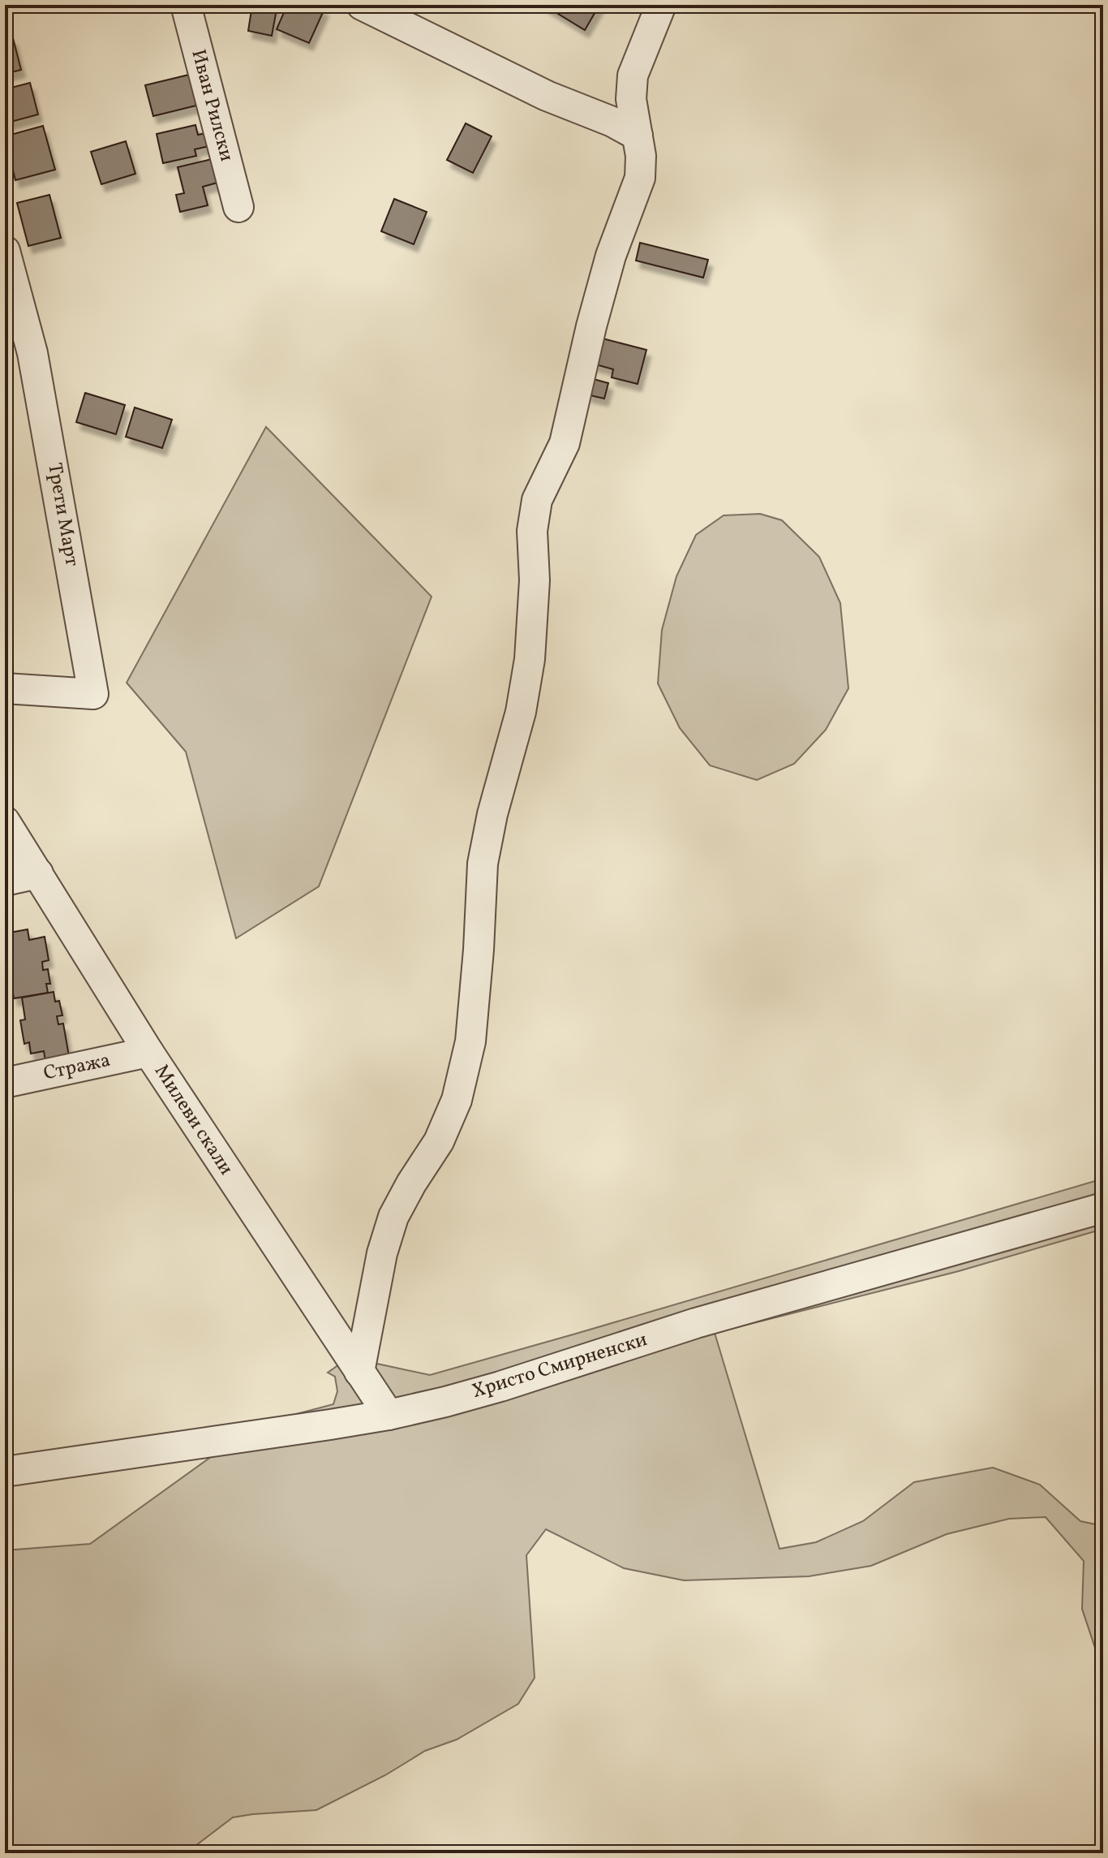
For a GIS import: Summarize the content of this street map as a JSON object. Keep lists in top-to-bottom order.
{
  "streets": {
    "street": [
      "Иван Рилски",
      "Трети Март",
      "Стража",
      "Милеви скали",
      "Христо Смирненски"
    ]
  },
  "crossings": [
    ["Стража", "Милеви скали"],
    ["Милеви скали", "Христо Смирненски"]
  ]
}
